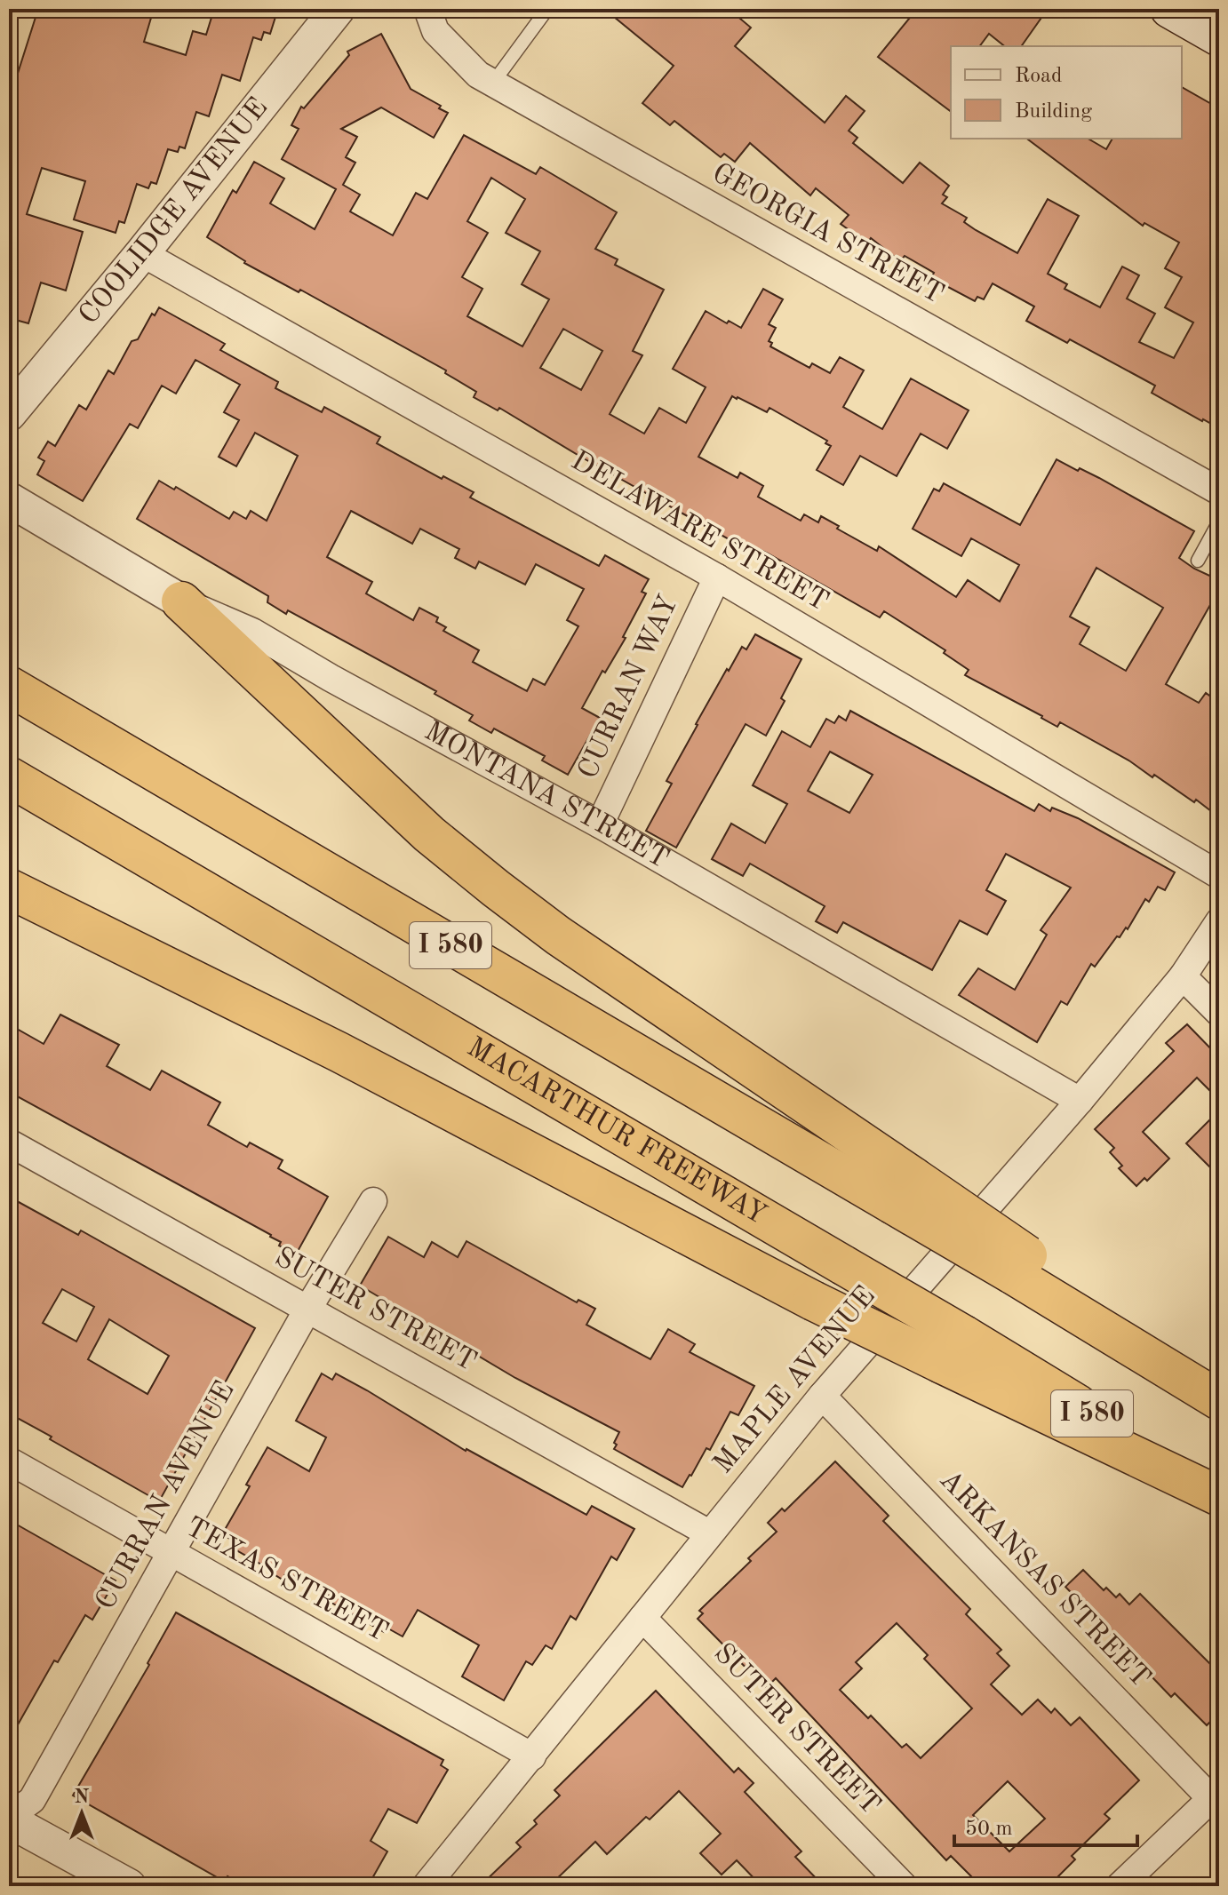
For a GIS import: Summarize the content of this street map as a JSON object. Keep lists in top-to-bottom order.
{
  "streets": {
    "highway": ["I 580", "MACARTHUR FREEWAY"],
    "street": [
      "COOLIDGE AVENUE",
      "GEORGIA STREET",
      "DELAWARE STREET",
      "CURRAN WAY",
      "MONTANA STREET",
      "SUTER STREET",
      "MAPLE AVENUE",
      "CURRAN AVENUE",
      "ARKANSAS STREET",
      "TEXAS STREET"
    ]
  },
  "crossings": [
    ["COOLIDGE AVENUE", "DELAWARE STREET"],
    ["DELAWARE STREET", "CURRAN WAY"],
    ["CURRAN WAY", "MONTANA STREET"],
    ["MONTANA STREET", "MAPLE AVENUE"],
    ["SUTER STREET", "MAPLE AVENUE"],
    ["SUTER STREET", "CURRAN AVENUE"],
    ["MAPLE AVENUE", "ARKANSAS STREET"],
    ["MAPLE AVENUE", "TEXAS STREET"],
    ["CURRAN AVENUE", "TEXAS STREET"]
  ],
  "legend": ["Road", "Building"],
  "scale_bar": "50 m",
  "north": "top"
}
